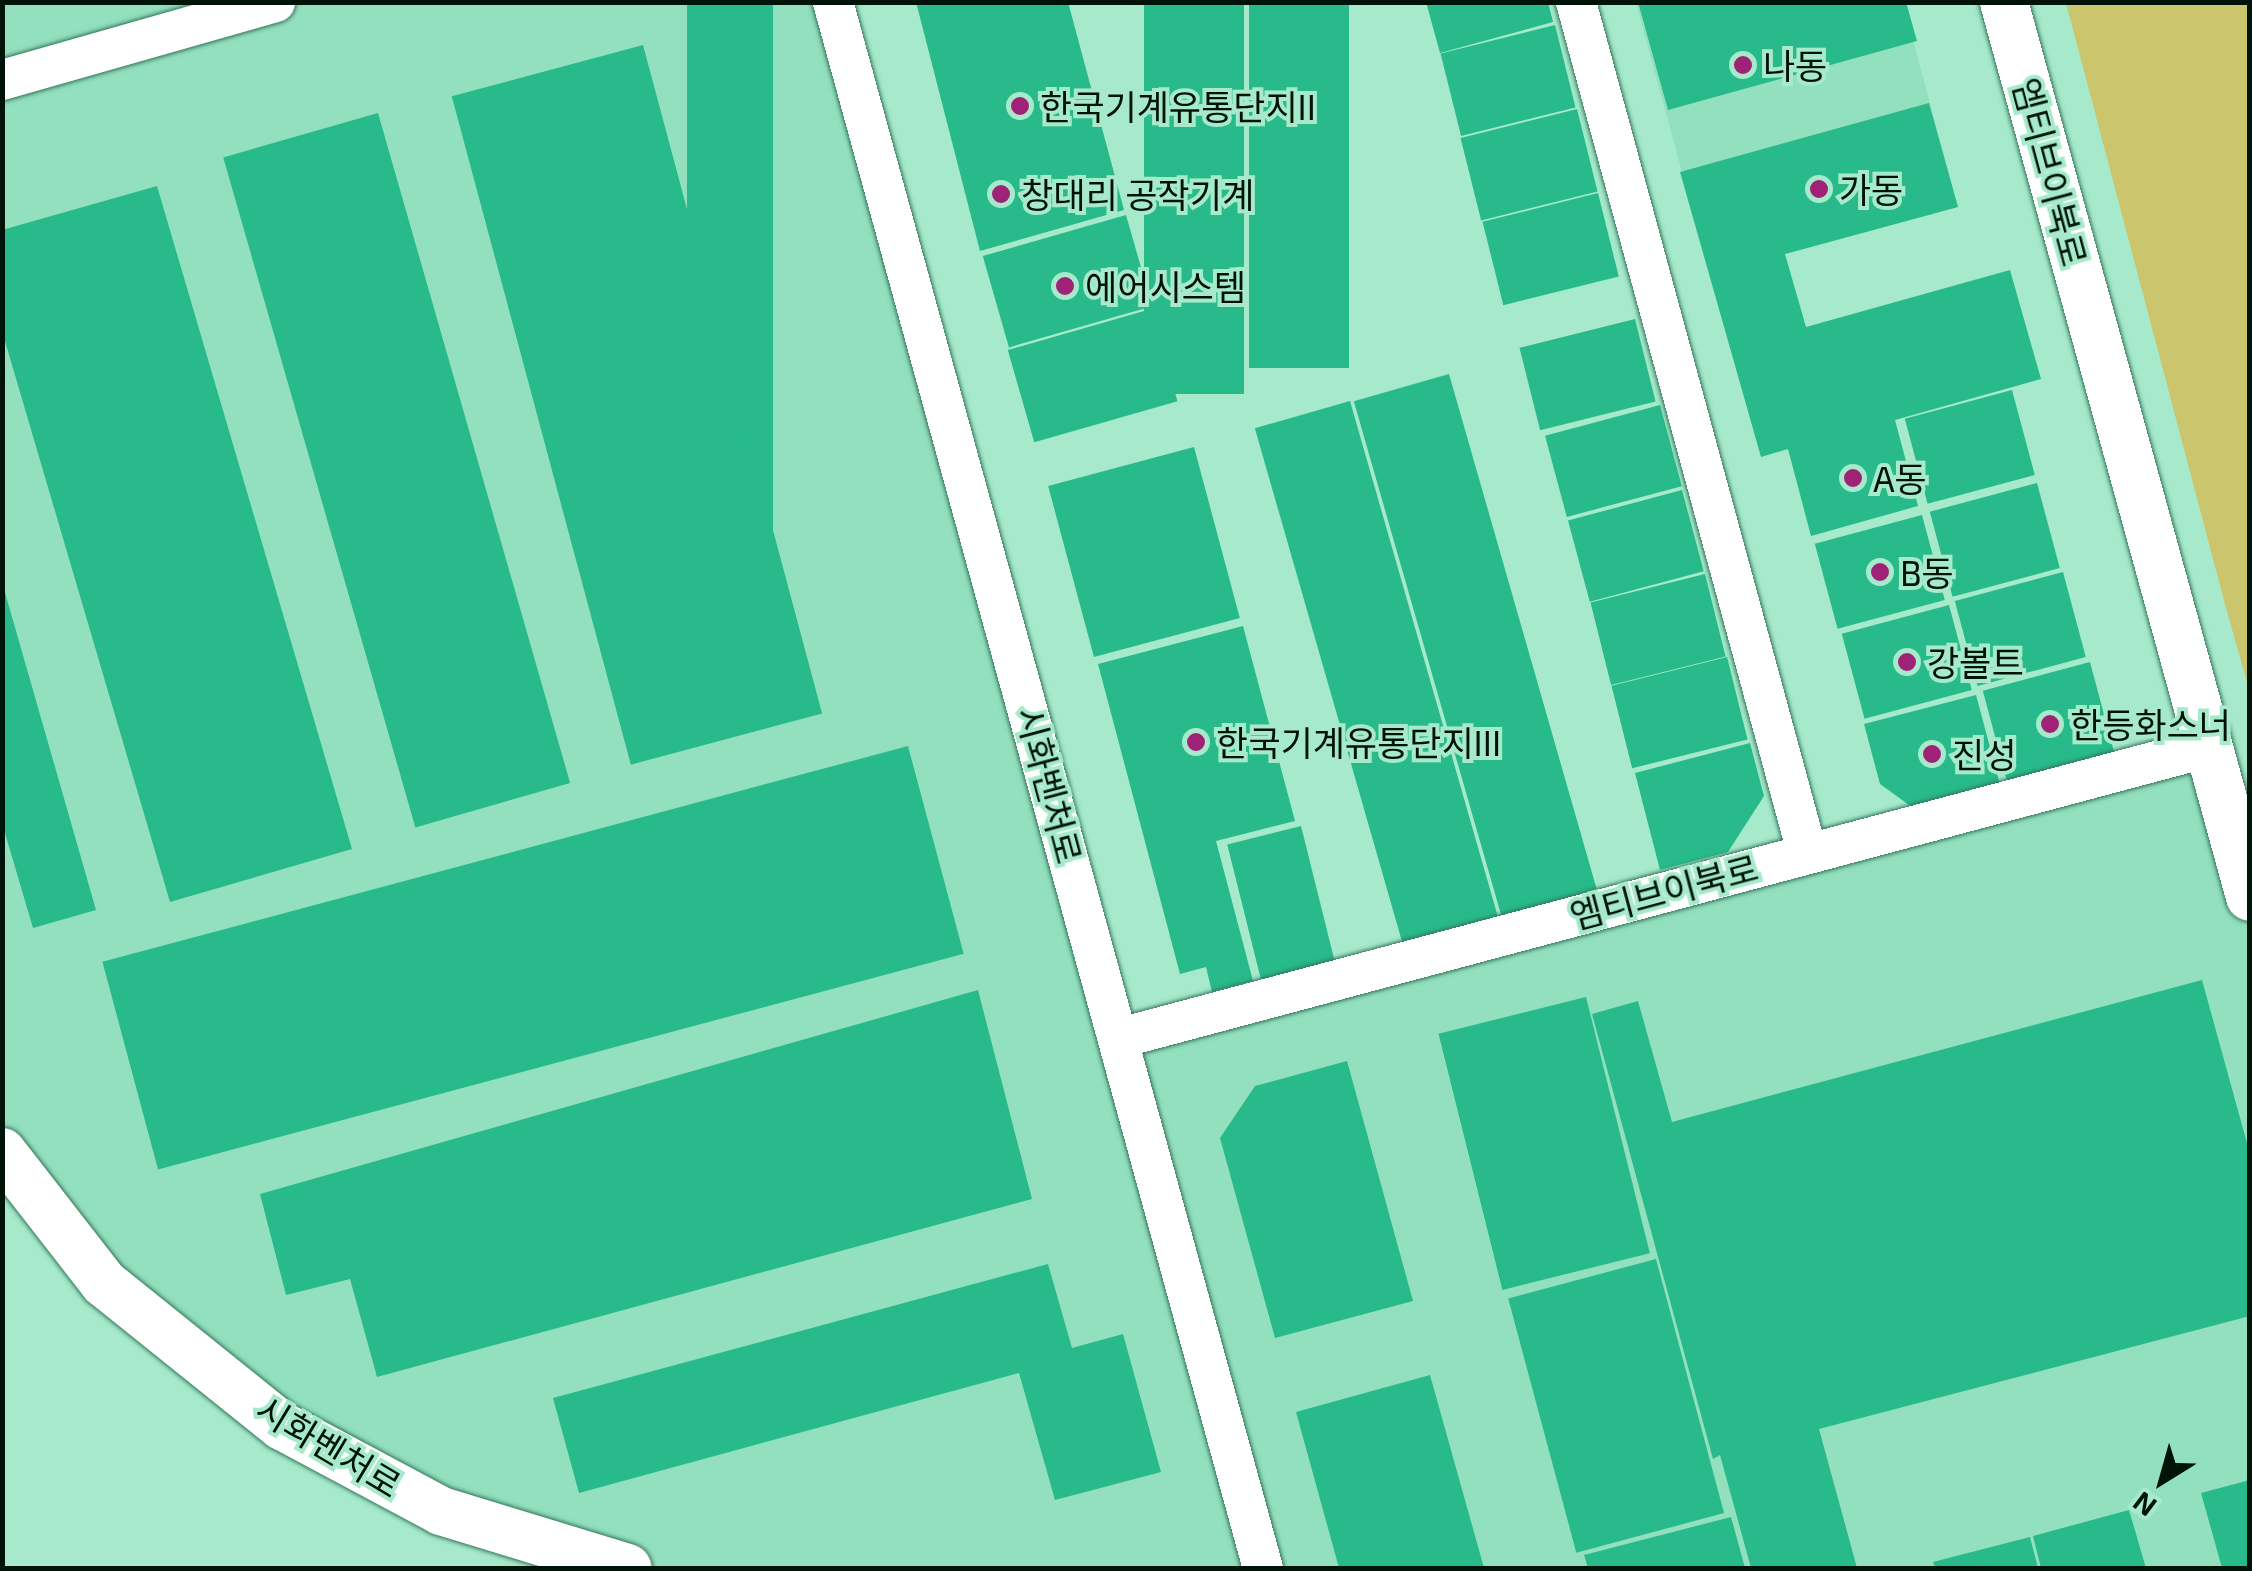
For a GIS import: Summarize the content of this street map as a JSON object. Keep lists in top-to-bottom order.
{
  "streets": {
    "street": ["엠티브이북로", "시화벤처로"]
  },
  "crossings": [
    ["엠티브이북로", "시화벤처로"]
  ],
  "places": [
    "나동",
    "한국기계유통단지II",
    "가동",
    "창대리 공작기계",
    "에어시스템",
    "A동",
    "B동",
    "강볼트",
    "한등화스너",
    "한국기계유통단지III",
    "진성"
  ],
  "north": "bottom left"
}
